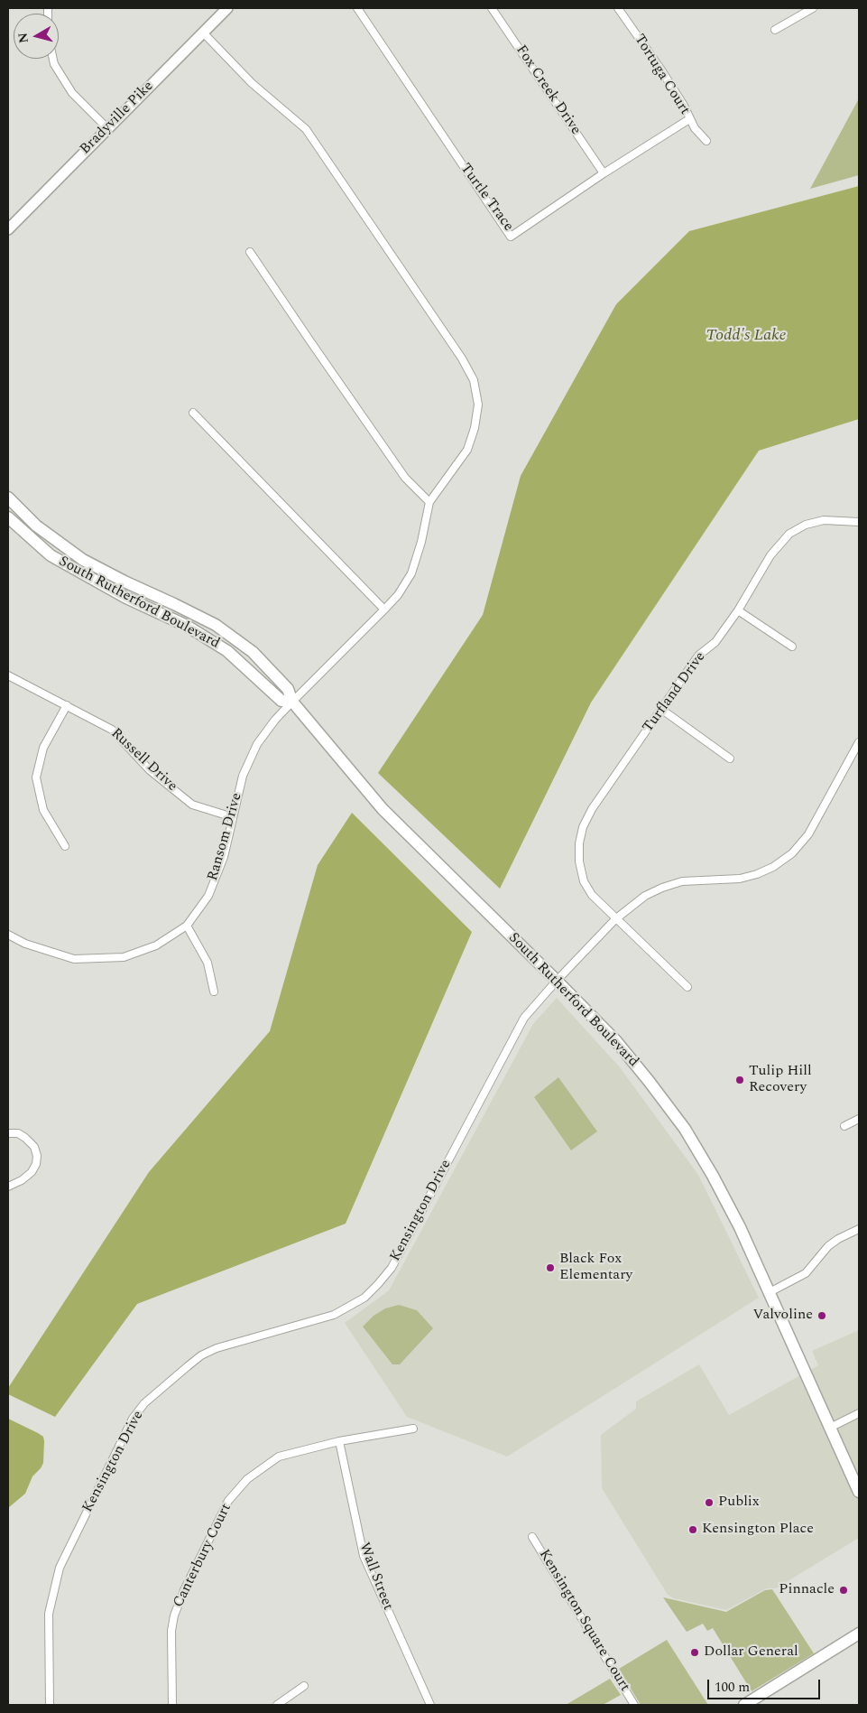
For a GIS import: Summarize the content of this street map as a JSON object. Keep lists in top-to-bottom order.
{
  "streets": {
    "main road": ["Bradyville Pike", "South Rutherford Boulevard"],
    "street": [
      "Tortuga Court",
      "Fox Creek Drive",
      "Turtle Trace",
      "Turfland Drive",
      "Russell Drive",
      "Ransom Drive",
      "Kensington Drive",
      "Canterbury Court",
      "Wall Street",
      "Kensington Square Court"
    ]
  },
  "crossings": [
    ["Tortuga Court", "Turtle Trace"],
    ["Fox Creek Drive", "Turtle Trace"],
    ["South Rutherford Boulevard", "Ransom Drive"],
    ["South Rutherford Boulevard", "Kensington Drive"],
    ["Turfland Drive", "Kensington Drive"],
    ["Russell Drive", "Ransom Drive"],
    ["Canterbury Court", "Wall Street"]
  ],
  "water": ["Todd's Lake"],
  "places": [
    "Tulip Hill Recovery",
    "Black Fox Elementary",
    "Valvoline",
    "Publix",
    "Kensington Place",
    "Pinnacle",
    "Dollar General"
  ],
  "scale_bar": "100 m",
  "north": "left"
}
